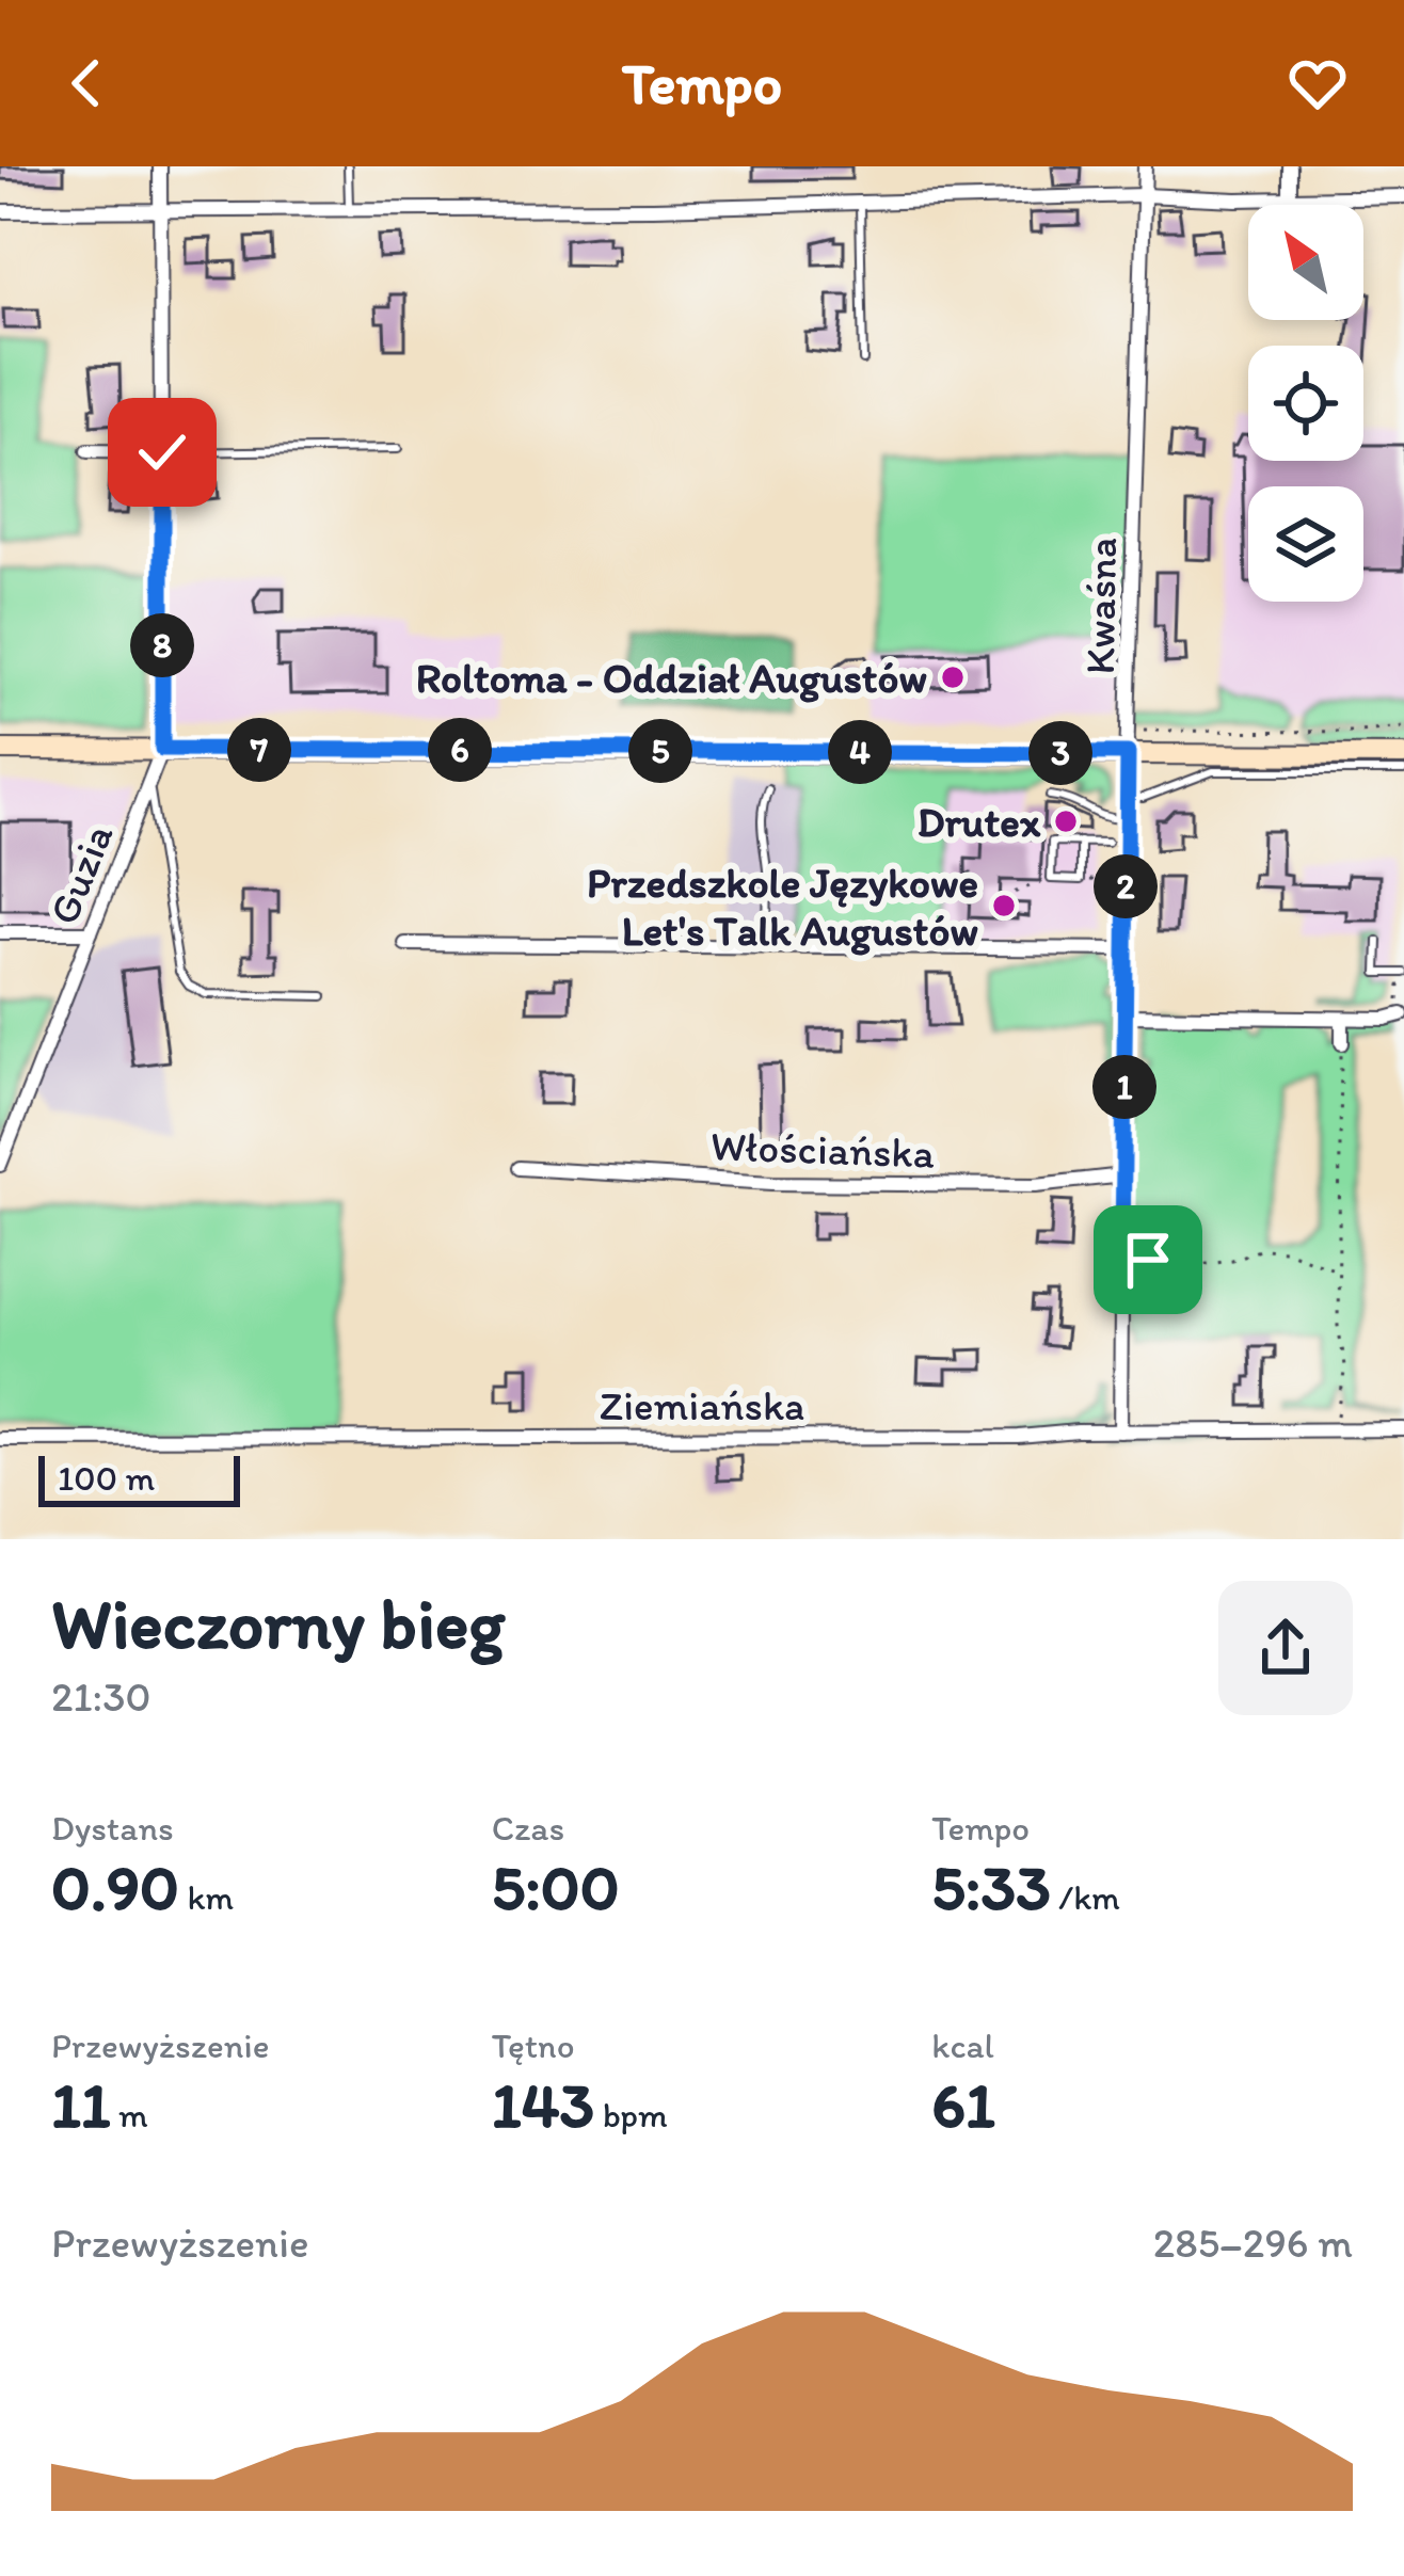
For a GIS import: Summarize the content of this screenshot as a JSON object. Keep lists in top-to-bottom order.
{
  "streets": {
    "street": [
      "Kwaśna",
      "Guzia",
      "Włościańska",
      "Ziemiańska"
    ]
  },
  "crossings": [
    ["Kwaśna", "Włościańska"],
    ["Kwaśna", "Ziemiańska"]
  ],
  "places": ["Roltoma - Oddział Augustów", "Drutex", "Przedszkole Językowe Let's Talk Augustów"],
  "scale_bar": "100 m",
  "north": "top left",
  "page": {
    "header": "Tempo",
    "pins": [
      "8",
      "6",
      "7",
      "5",
      "4",
      "3",
      "2",
      "1"
    ],
    "scale": "100 m",
    "heading": ["Wieczorny bieg", "21:30"],
    "stats": [
      ["Dystans", "0.90 km"],
      ["Czas", "5:00"],
      ["Tempo", "5:33 /km"],
      ["Przewyższenie", "11 m"],
      ["Tętno", "143 bpm"],
      ["kcal", "61"]
    ],
    "chart": ["Przewyższenie", "285–296 m"]
  }
}
